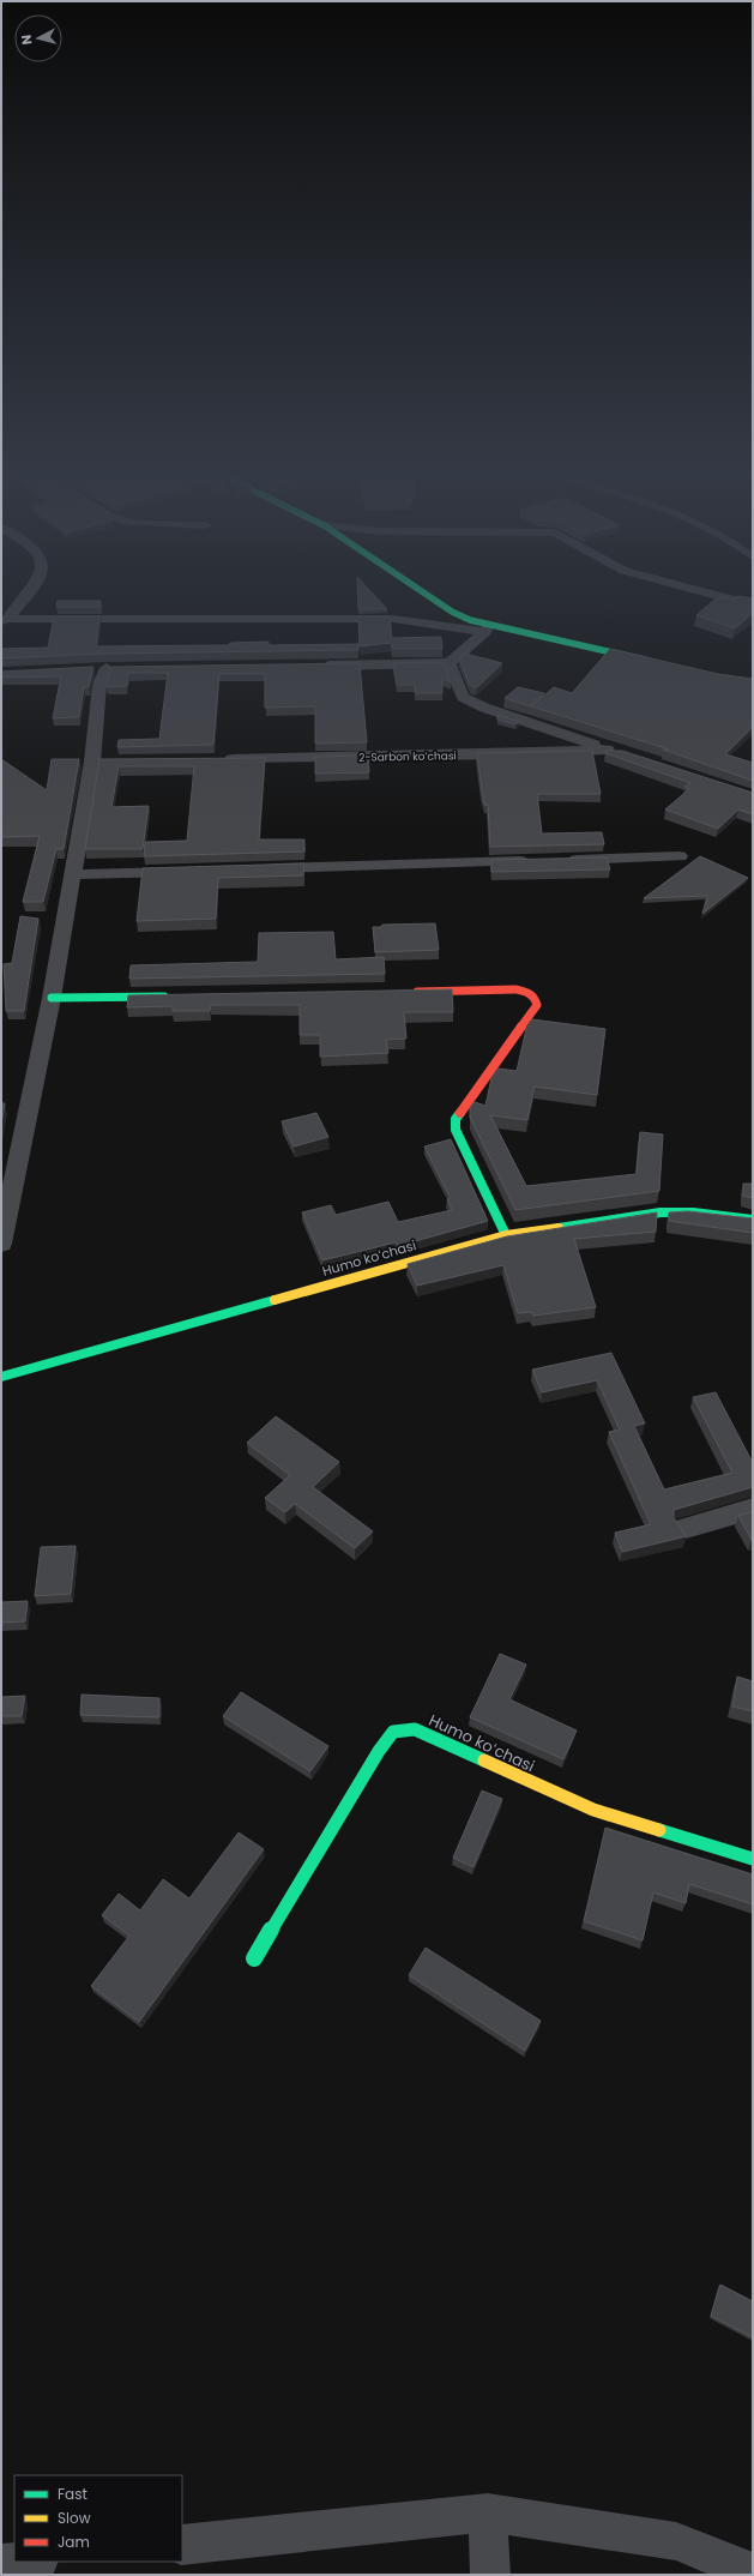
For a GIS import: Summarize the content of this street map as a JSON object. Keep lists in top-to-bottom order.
{
  "streets": {
    "street": ["2-Sarbon koʻchasi", "Humo koʻchasi"]
  },
  "legend": ["Fast", "Slow", "Jam"],
  "north": "left"
}
